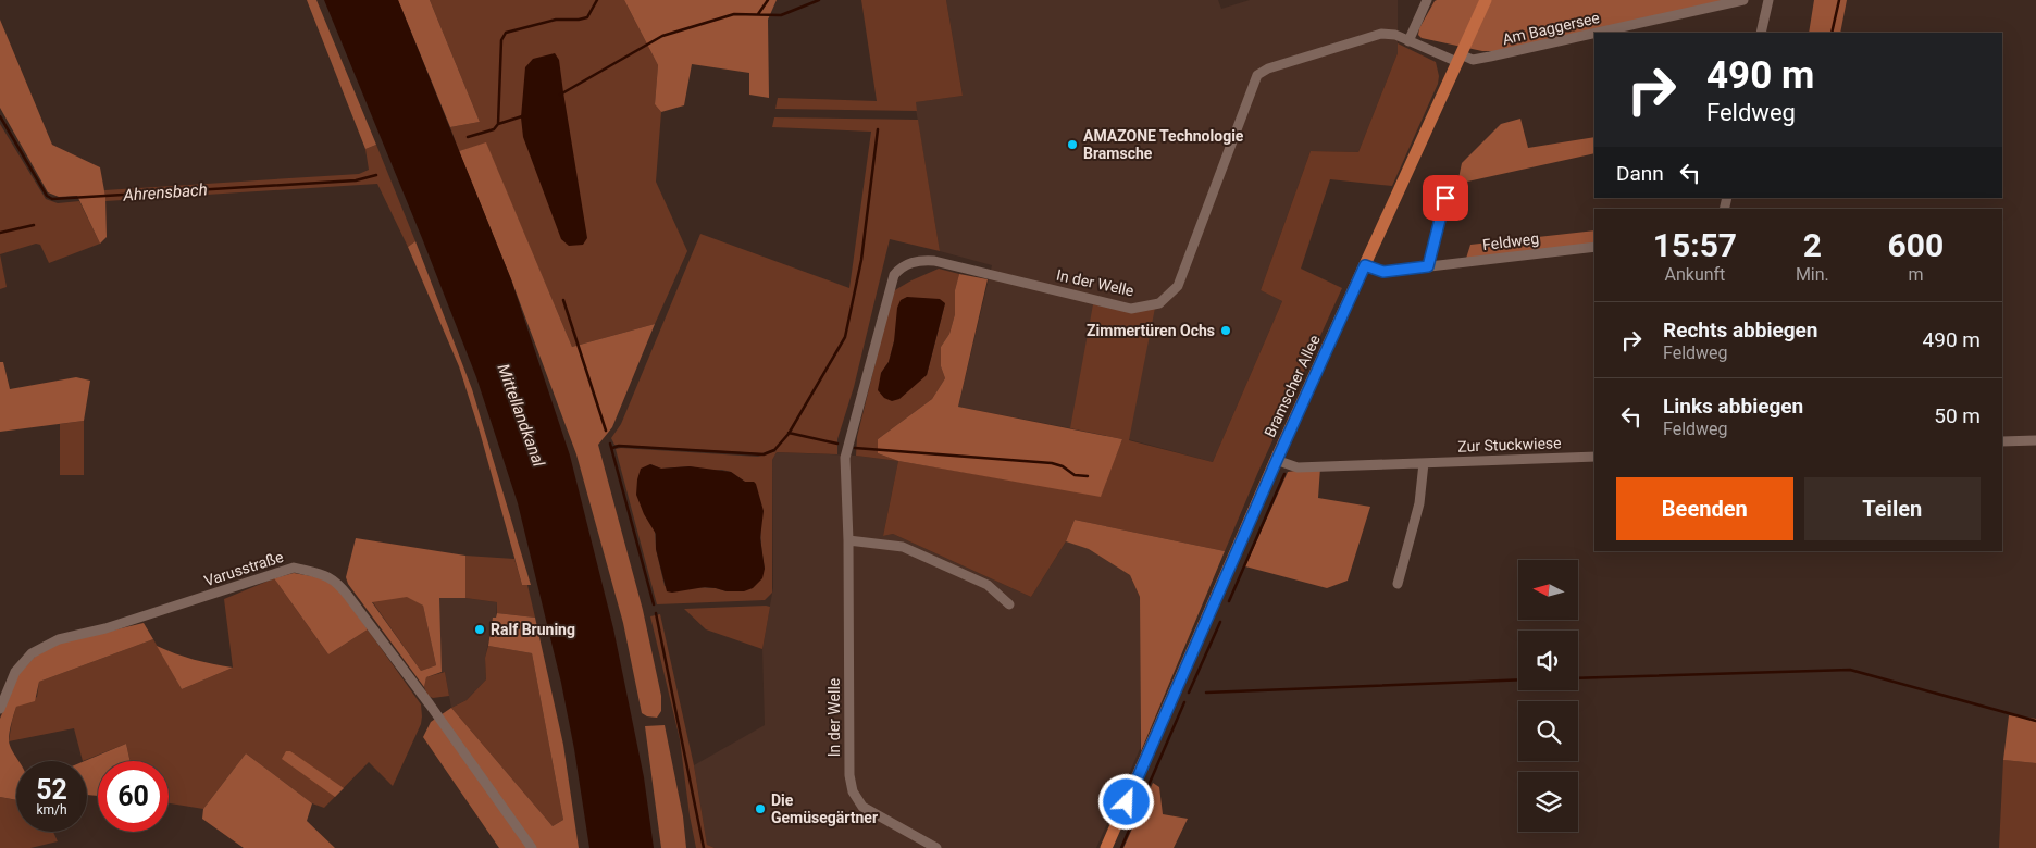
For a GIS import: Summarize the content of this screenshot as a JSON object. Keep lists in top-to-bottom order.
{
  "streets": {
    "main road": ["Bramscher Allee"],
    "street": [
      "Am Baggersee",
      "Feldweg",
      "In der Welle",
      "Zur Stuckwiese",
      "Varusstraße"
    ]
  },
  "crossings": [
    ["Am Baggersee", "In der Welle"],
    ["Am Baggersee", "Bramscher Allee"],
    ["Feldweg", "Bramscher Allee"],
    ["In der Welle", "Bramscher Allee"],
    ["Bramscher Allee", "Zur Stuckwiese"]
  ],
  "water": ["Ahrensbach", "Mittellandkanal"],
  "places": [
    "AMAZONE Technologie Bramsche",
    "Zimmertüren Ochs",
    "Ralf Bruning",
    "Die Gemüsegärtner"
  ],
  "north": "left",
  "page": {
    "turn": ["490 m", "Feldweg"],
    "then": "Dann",
    "eta": [
      "15:57",
      "Ankunft",
      "2",
      "Min.",
      "600",
      "m"
    ],
    "list": [
      {
        "name": "Rechts abbiegen",
        "note": "Feldweg",
        "value": "490 m"
      },
      {
        "name": "Links abbiegen",
        "note": "Feldweg",
        "value": "50 m"
      }
    ],
    "buttons": ["Beenden", "Teilen"],
    "speed": "52 km/h",
    "limit": "60"
  }
}
